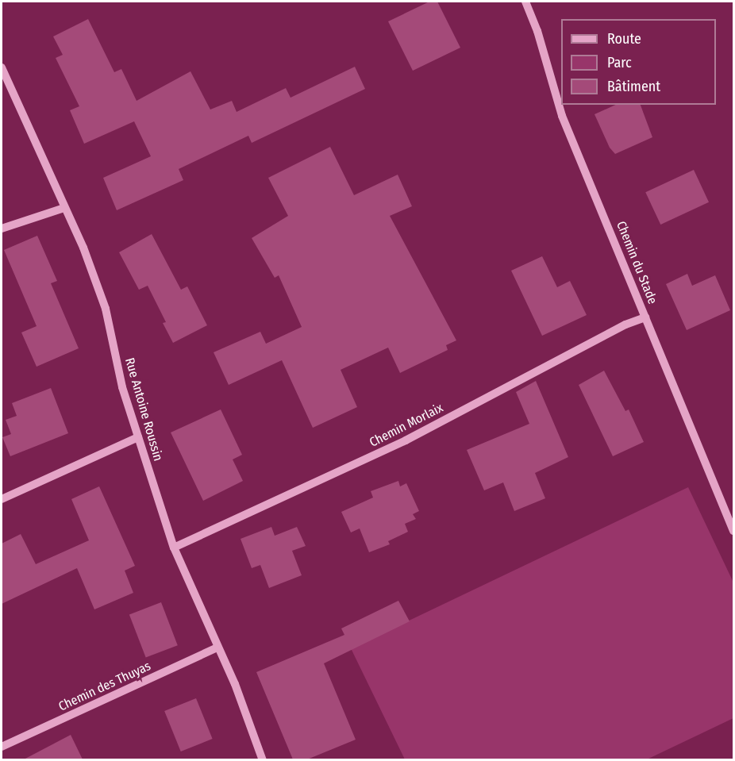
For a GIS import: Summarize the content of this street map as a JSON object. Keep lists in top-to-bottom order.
{
  "streets": {
    "street": [
      "Chemin du Stade",
      "Rue Antoine Roussin",
      "Chemin Morlaix",
      "Chemin des Thuyas"
    ]
  },
  "crossings": [
    ["Chemin du Stade", "Chemin Morlaix"],
    ["Rue Antoine Roussin", "Chemin Morlaix"],
    ["Rue Antoine Roussin", "Chemin des Thuyas"]
  ],
  "legend": ["Route", "Parc", "Bâtiment"]
}
